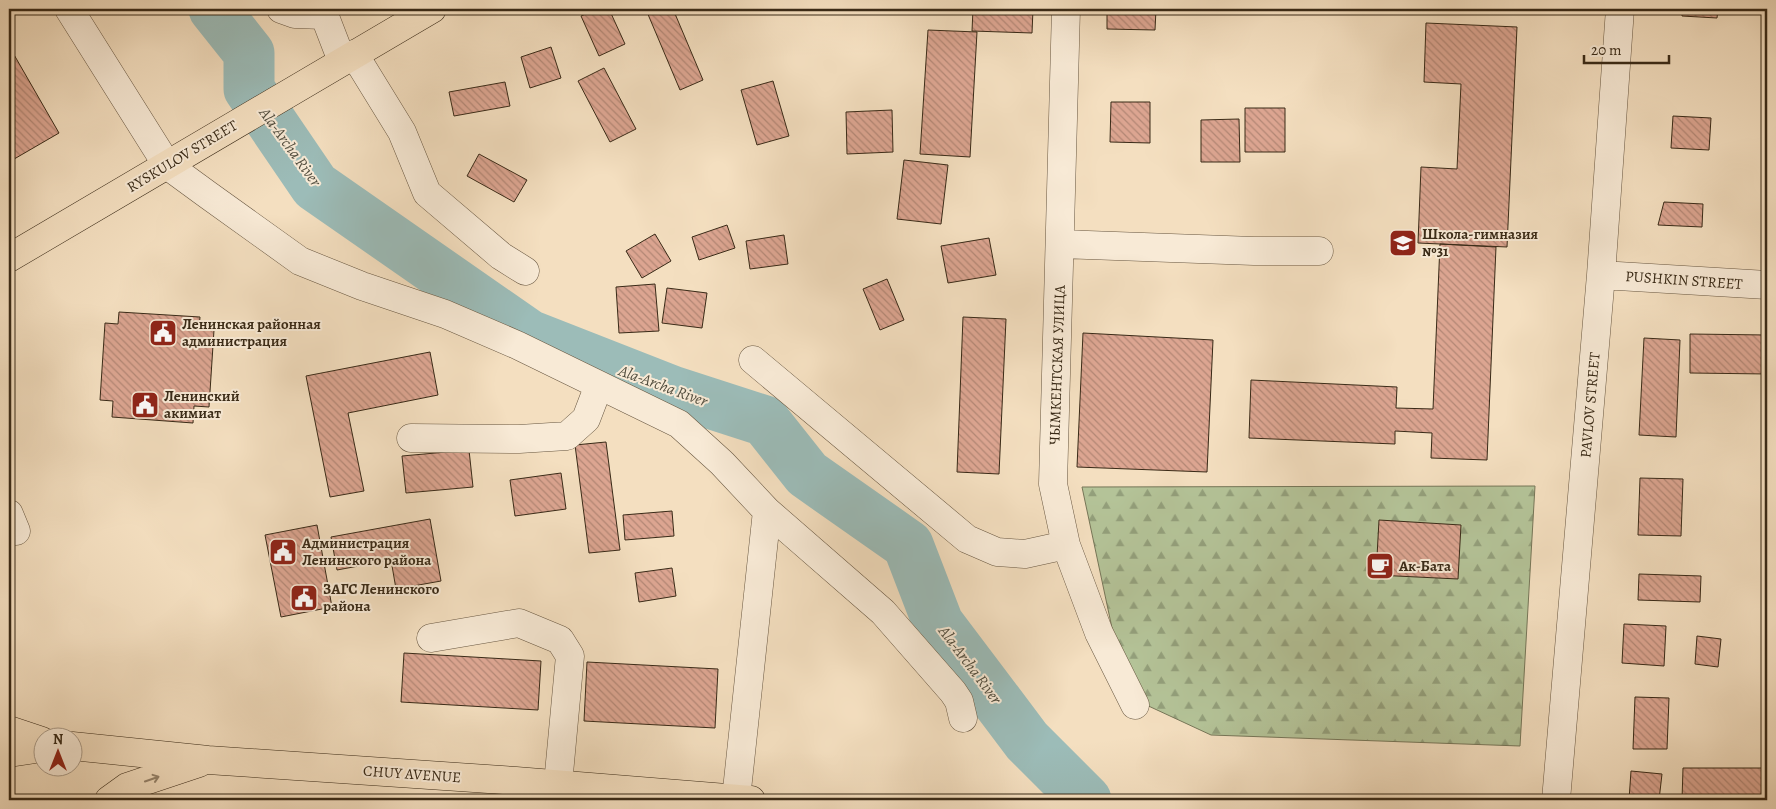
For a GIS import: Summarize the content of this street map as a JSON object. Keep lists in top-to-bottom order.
{
  "streets": {
    "main road": ["RYSKULOV STREET", "CHUY AVENUE"],
    "street": ["PUSHKIN STREET", "ЧЫМКЕНТСКАЯ УЛИЦА", "PAVLOV STREET"]
  },
  "crossings": [
    ["PUSHKIN STREET", "PAVLOV STREET"]
  ],
  "water": ["Ala-Archa River"],
  "places": {
    "school or university": ["Школа-гимназия №31"],
    "public building": [
      "Ленинская районная администрация",
      "Ленинский акимиат",
      "Администрация Ленинского района",
      "ЗАГС Ленинского района"
    ],
    "cafe": ["Ак-Бата"]
  },
  "scale_bar": "20 m",
  "north": "top"
}
